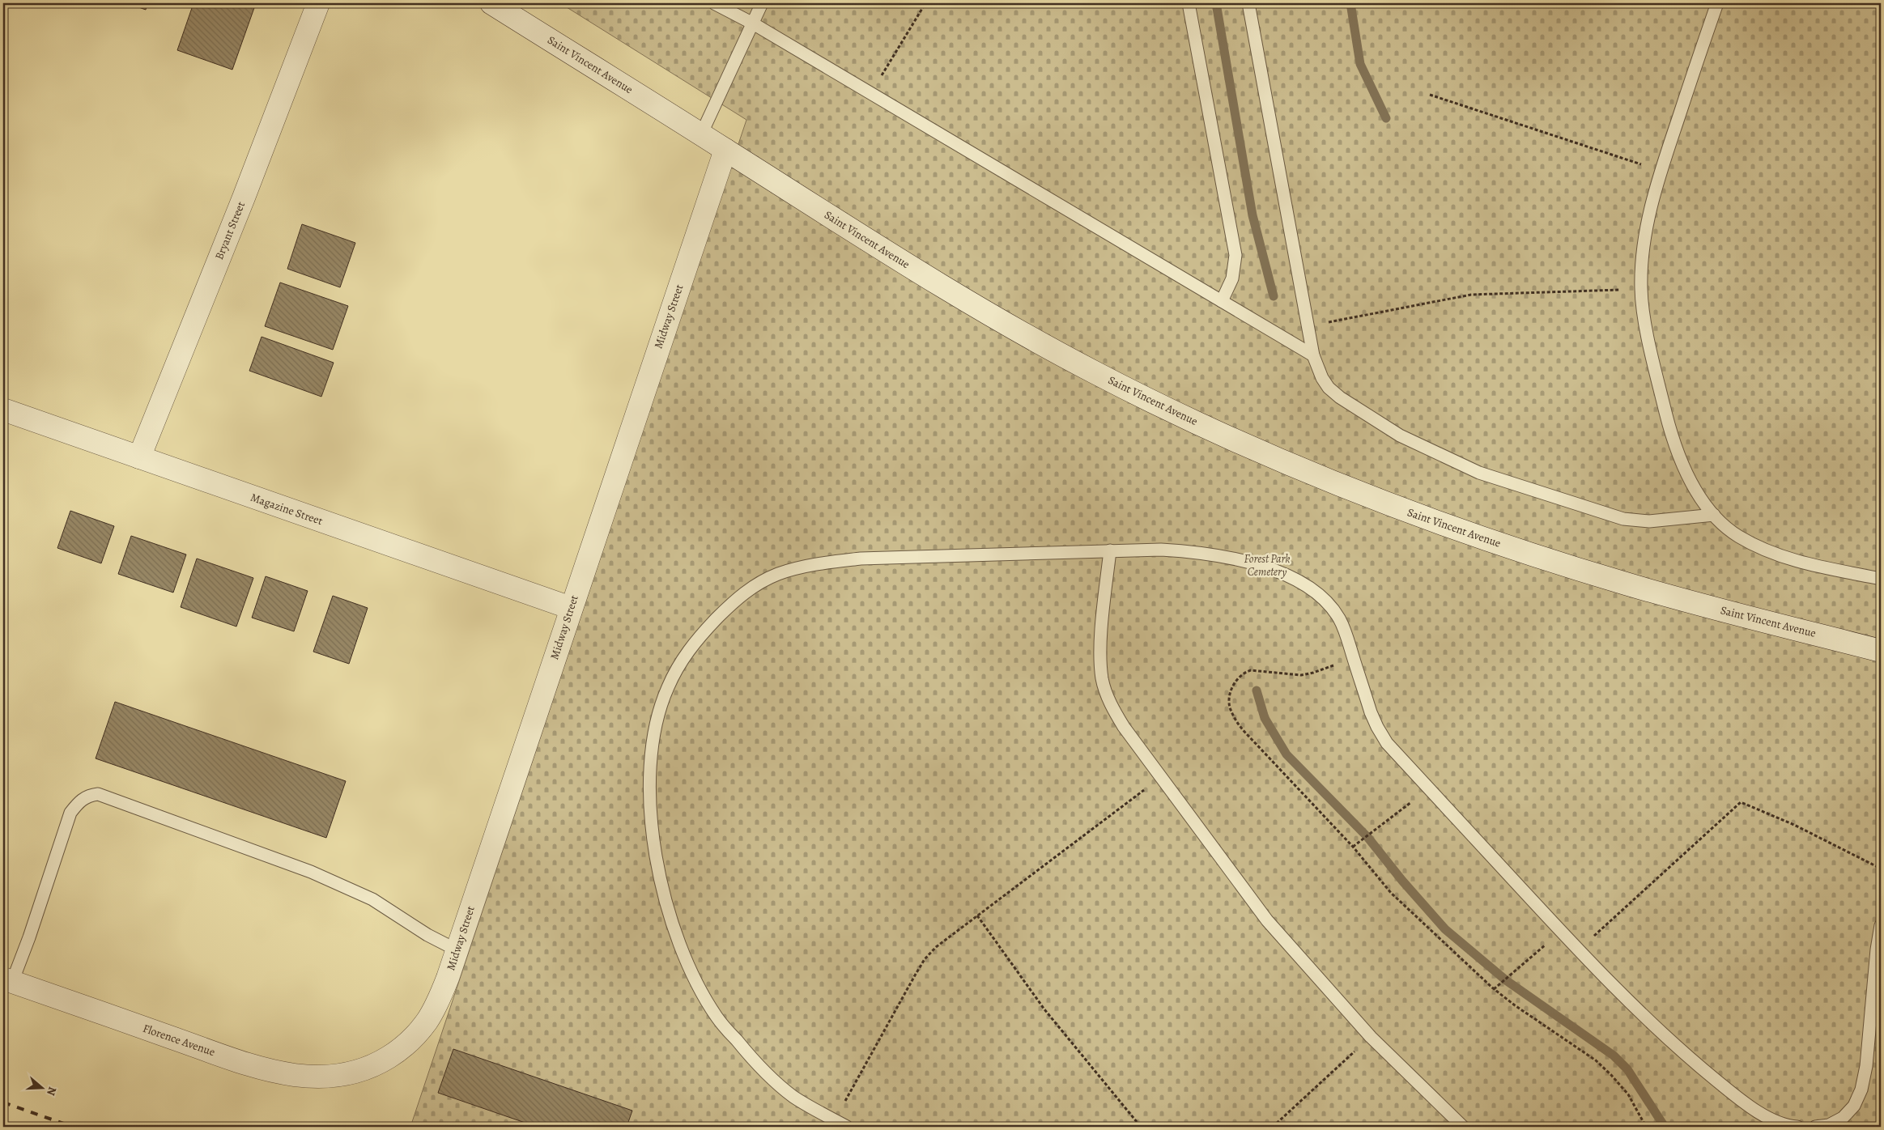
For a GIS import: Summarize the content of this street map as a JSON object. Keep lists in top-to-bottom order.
{
  "streets": {
    "street": [
      "Saint Vincent Avenue",
      "Bryant Street",
      "Midway Street",
      "Magazine Street",
      "Florence Avenue"
    ]
  },
  "crossings": [
    ["Saint Vincent Avenue", "Midway Street"],
    ["Bryant Street", "Magazine Street"],
    ["Midway Street", "Magazine Street"],
    ["Midway Street", "Florence Avenue"]
  ],
  "parks": ["Forest Park Cemetery"],
  "north": "right"
}
